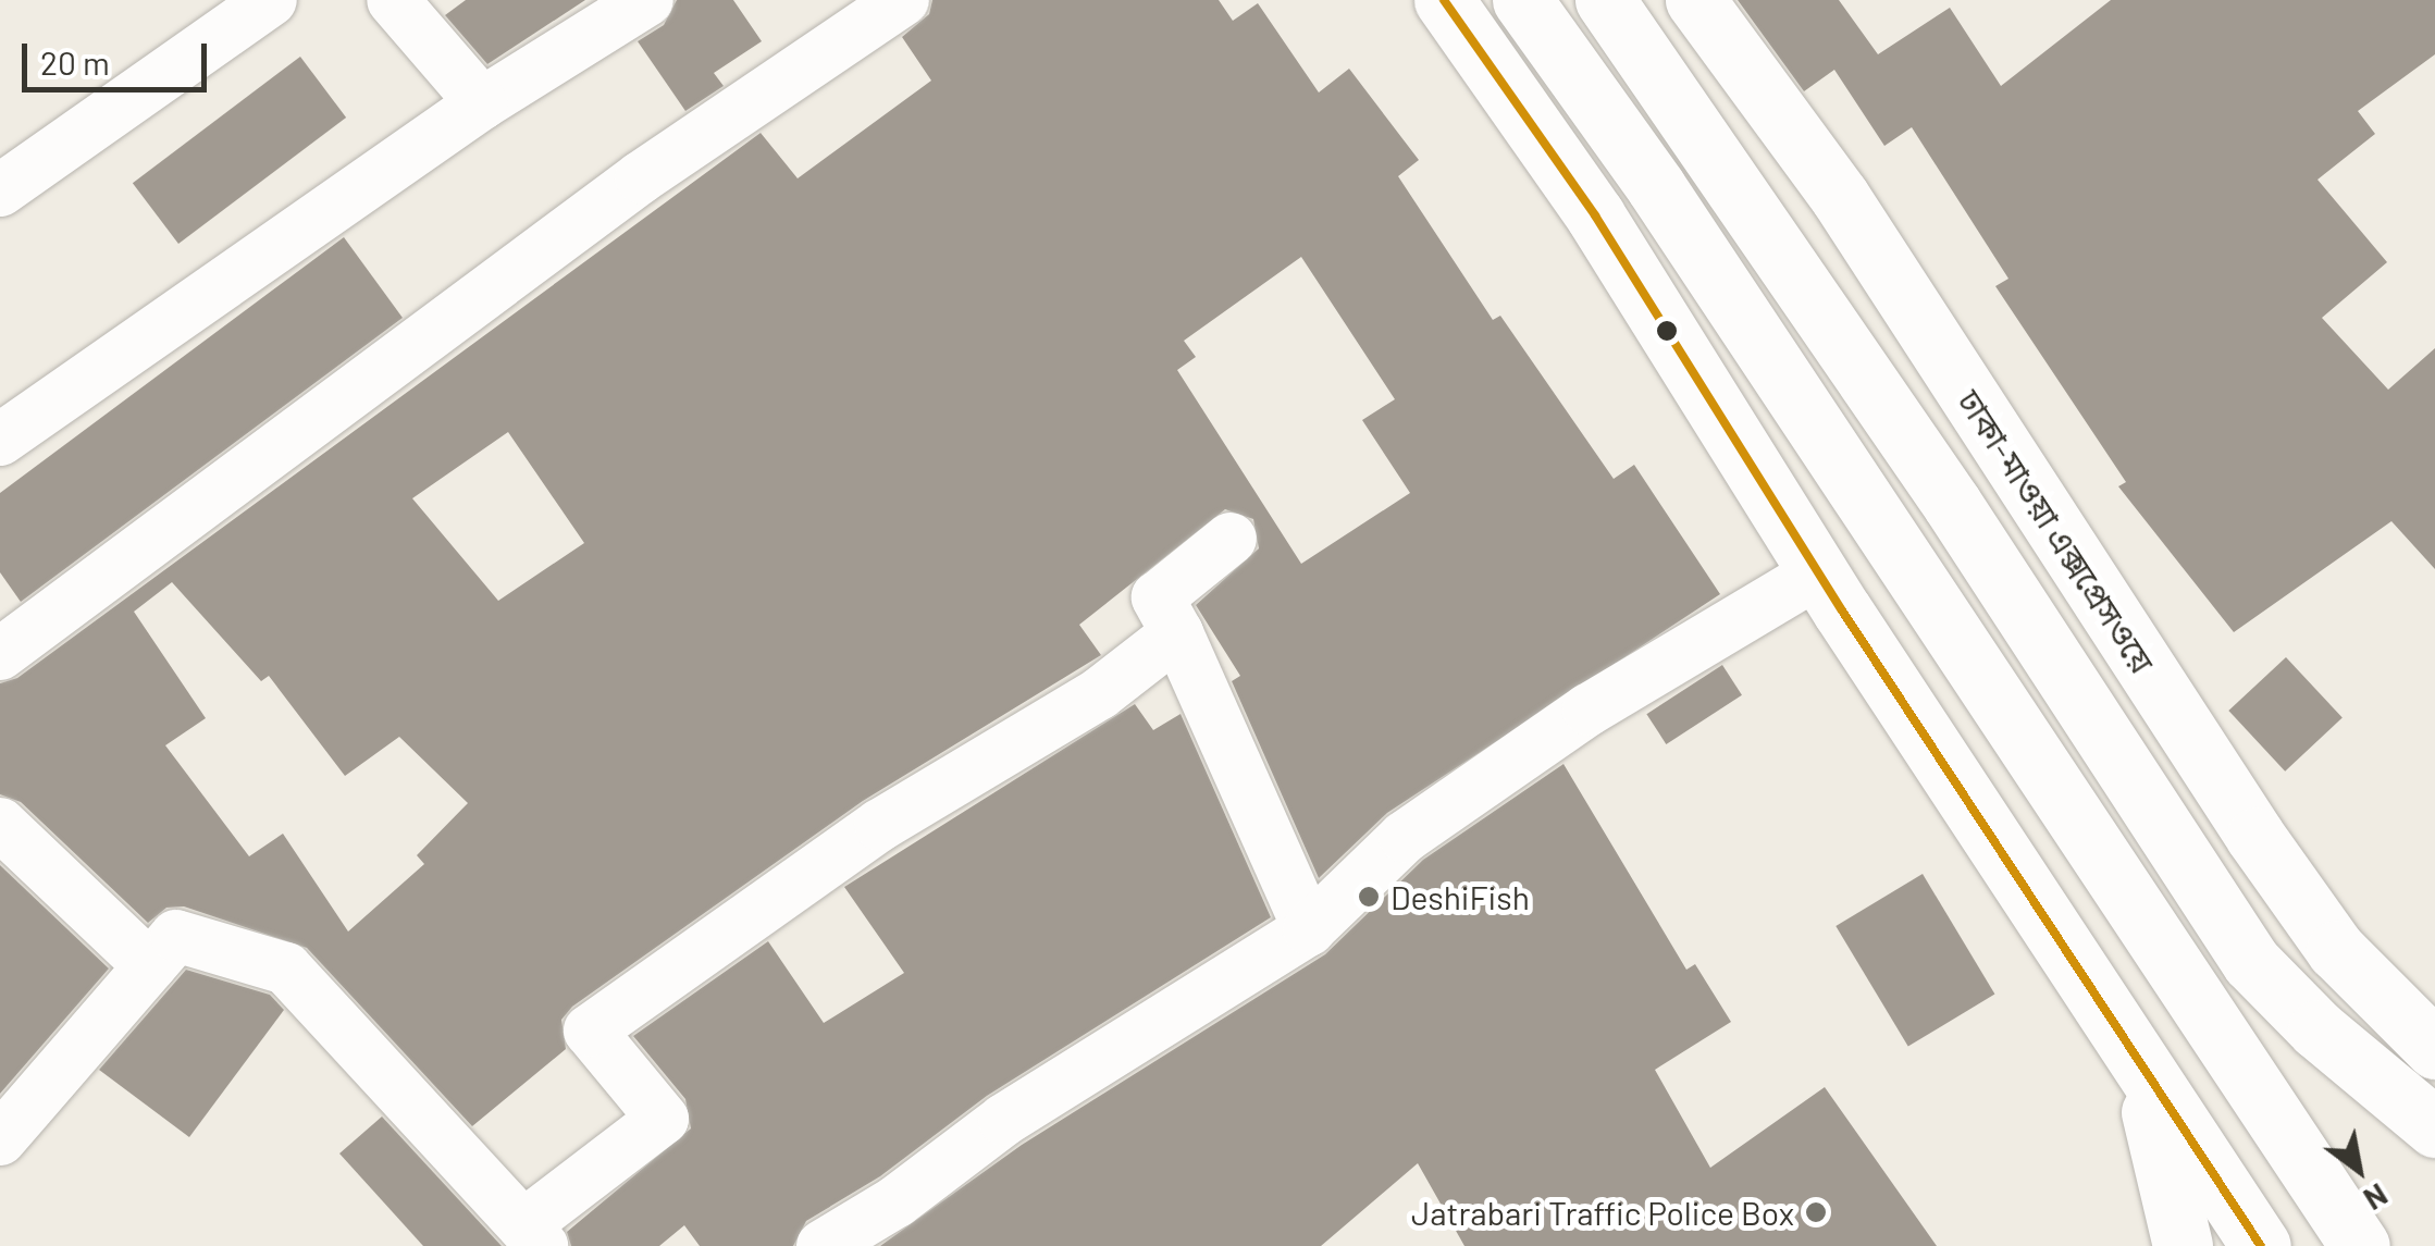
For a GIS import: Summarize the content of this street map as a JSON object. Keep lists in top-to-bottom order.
{
  "streets": {
    "main road": ["ঢাকা-মাওয়া এক্সপ্রেসওয়ে"]
  },
  "places": ["DeshiFish", "Jatrabari Traffic Police Box"],
  "scale_bar": "20 m",
  "north": "bottom right"
}
